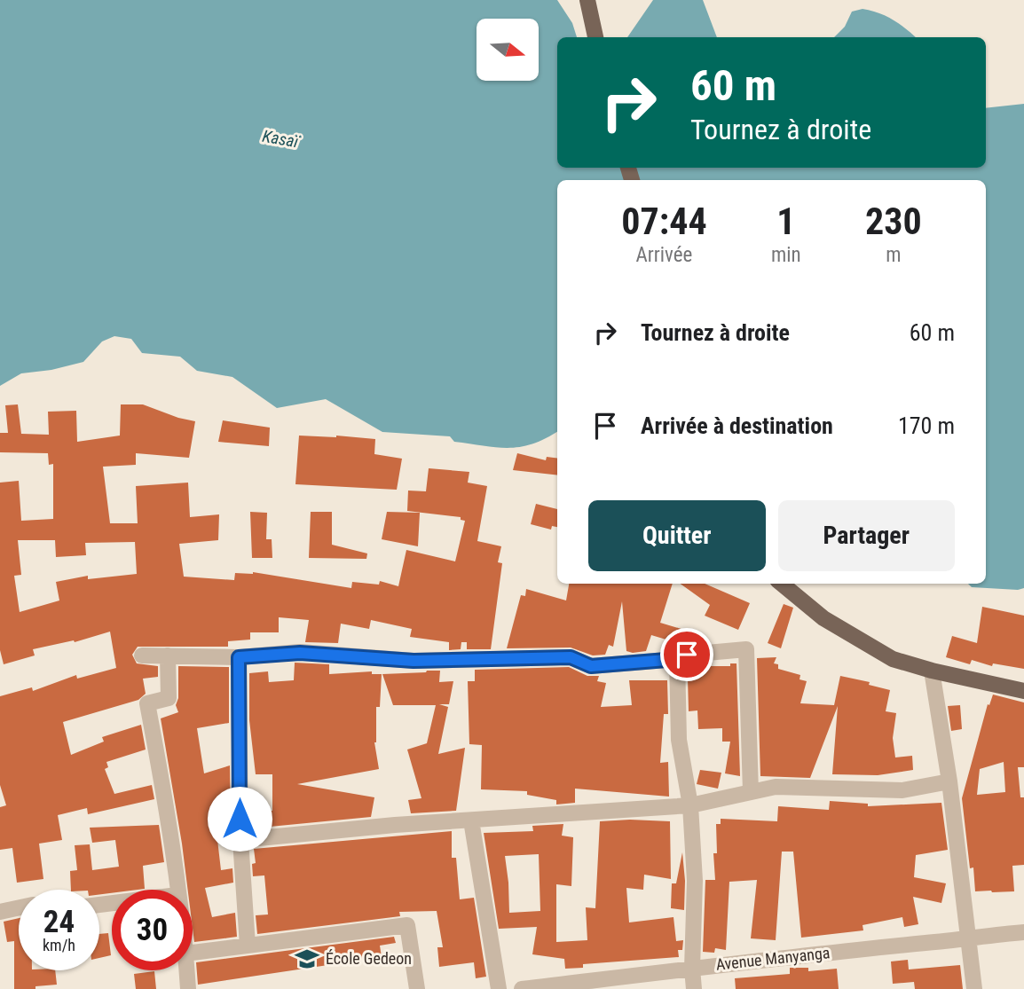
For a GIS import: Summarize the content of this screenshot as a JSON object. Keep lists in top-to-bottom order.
{
  "streets": {
    "street": ["Avenue Manyanga"]
  },
  "water": ["Kasaï"],
  "places": {
    "school or university": ["École Gedeon"]
  },
  "north": "right",
  "page": {
    "turn": ["60 m", "Tournez à droite"],
    "eta": [
      "07:44",
      "Arrivée",
      "1",
      "min",
      "230",
      "m"
    ],
    "list": [
      {
        "name": "Tournez à droite",
        "value": "60 m"
      },
      {
        "name": "Arrivée à destination",
        "value": "170 m"
      }
    ],
    "buttons": ["Quitter", "Partager"],
    "speed": "24 km/h",
    "limit": "30"
  }
}
